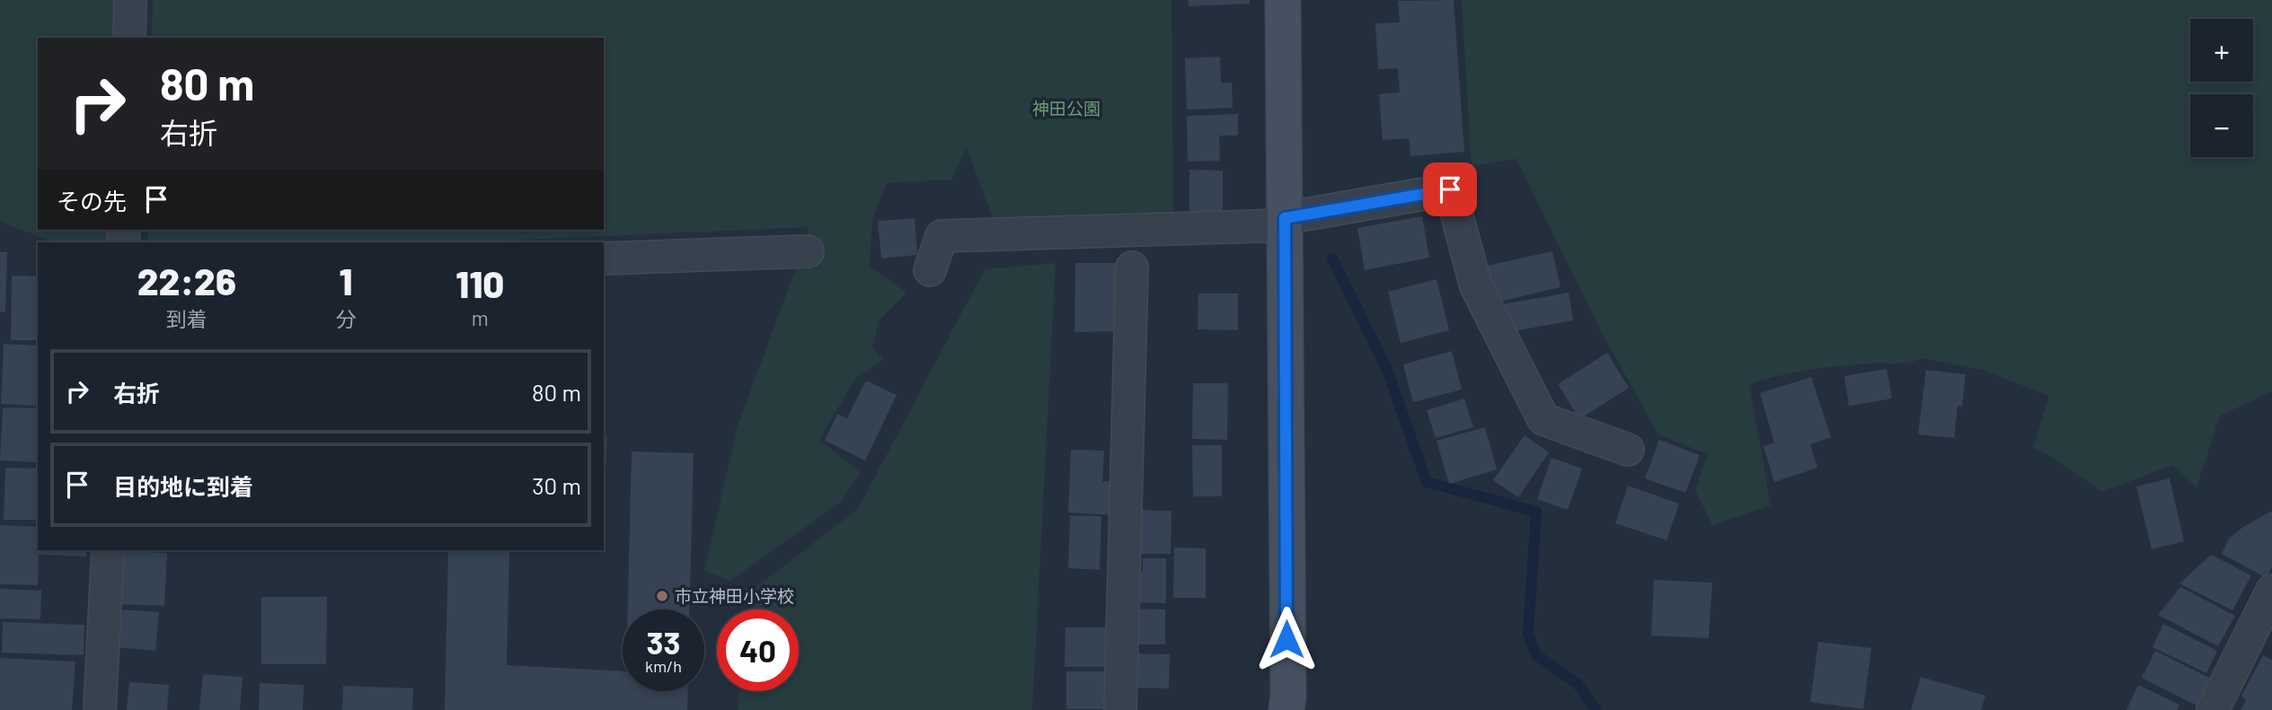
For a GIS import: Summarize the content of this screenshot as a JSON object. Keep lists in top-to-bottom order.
{
  "parks": ["神田公園"],
  "places": ["市立神田小学校"],
  "page": {
    "map_buttons": ["+", "−"],
    "turn": ["80 m", "右折"],
    "then": "その先",
    "eta": [
      "22:26",
      "到着",
      "1",
      "分",
      "110",
      "m"
    ],
    "list": [
      {
        "name": "右折",
        "value": "80 m"
      },
      {
        "name": "目的地に到着",
        "value": "30 m"
      }
    ],
    "speed": "33 km/h",
    "limit": "40"
  }
}
